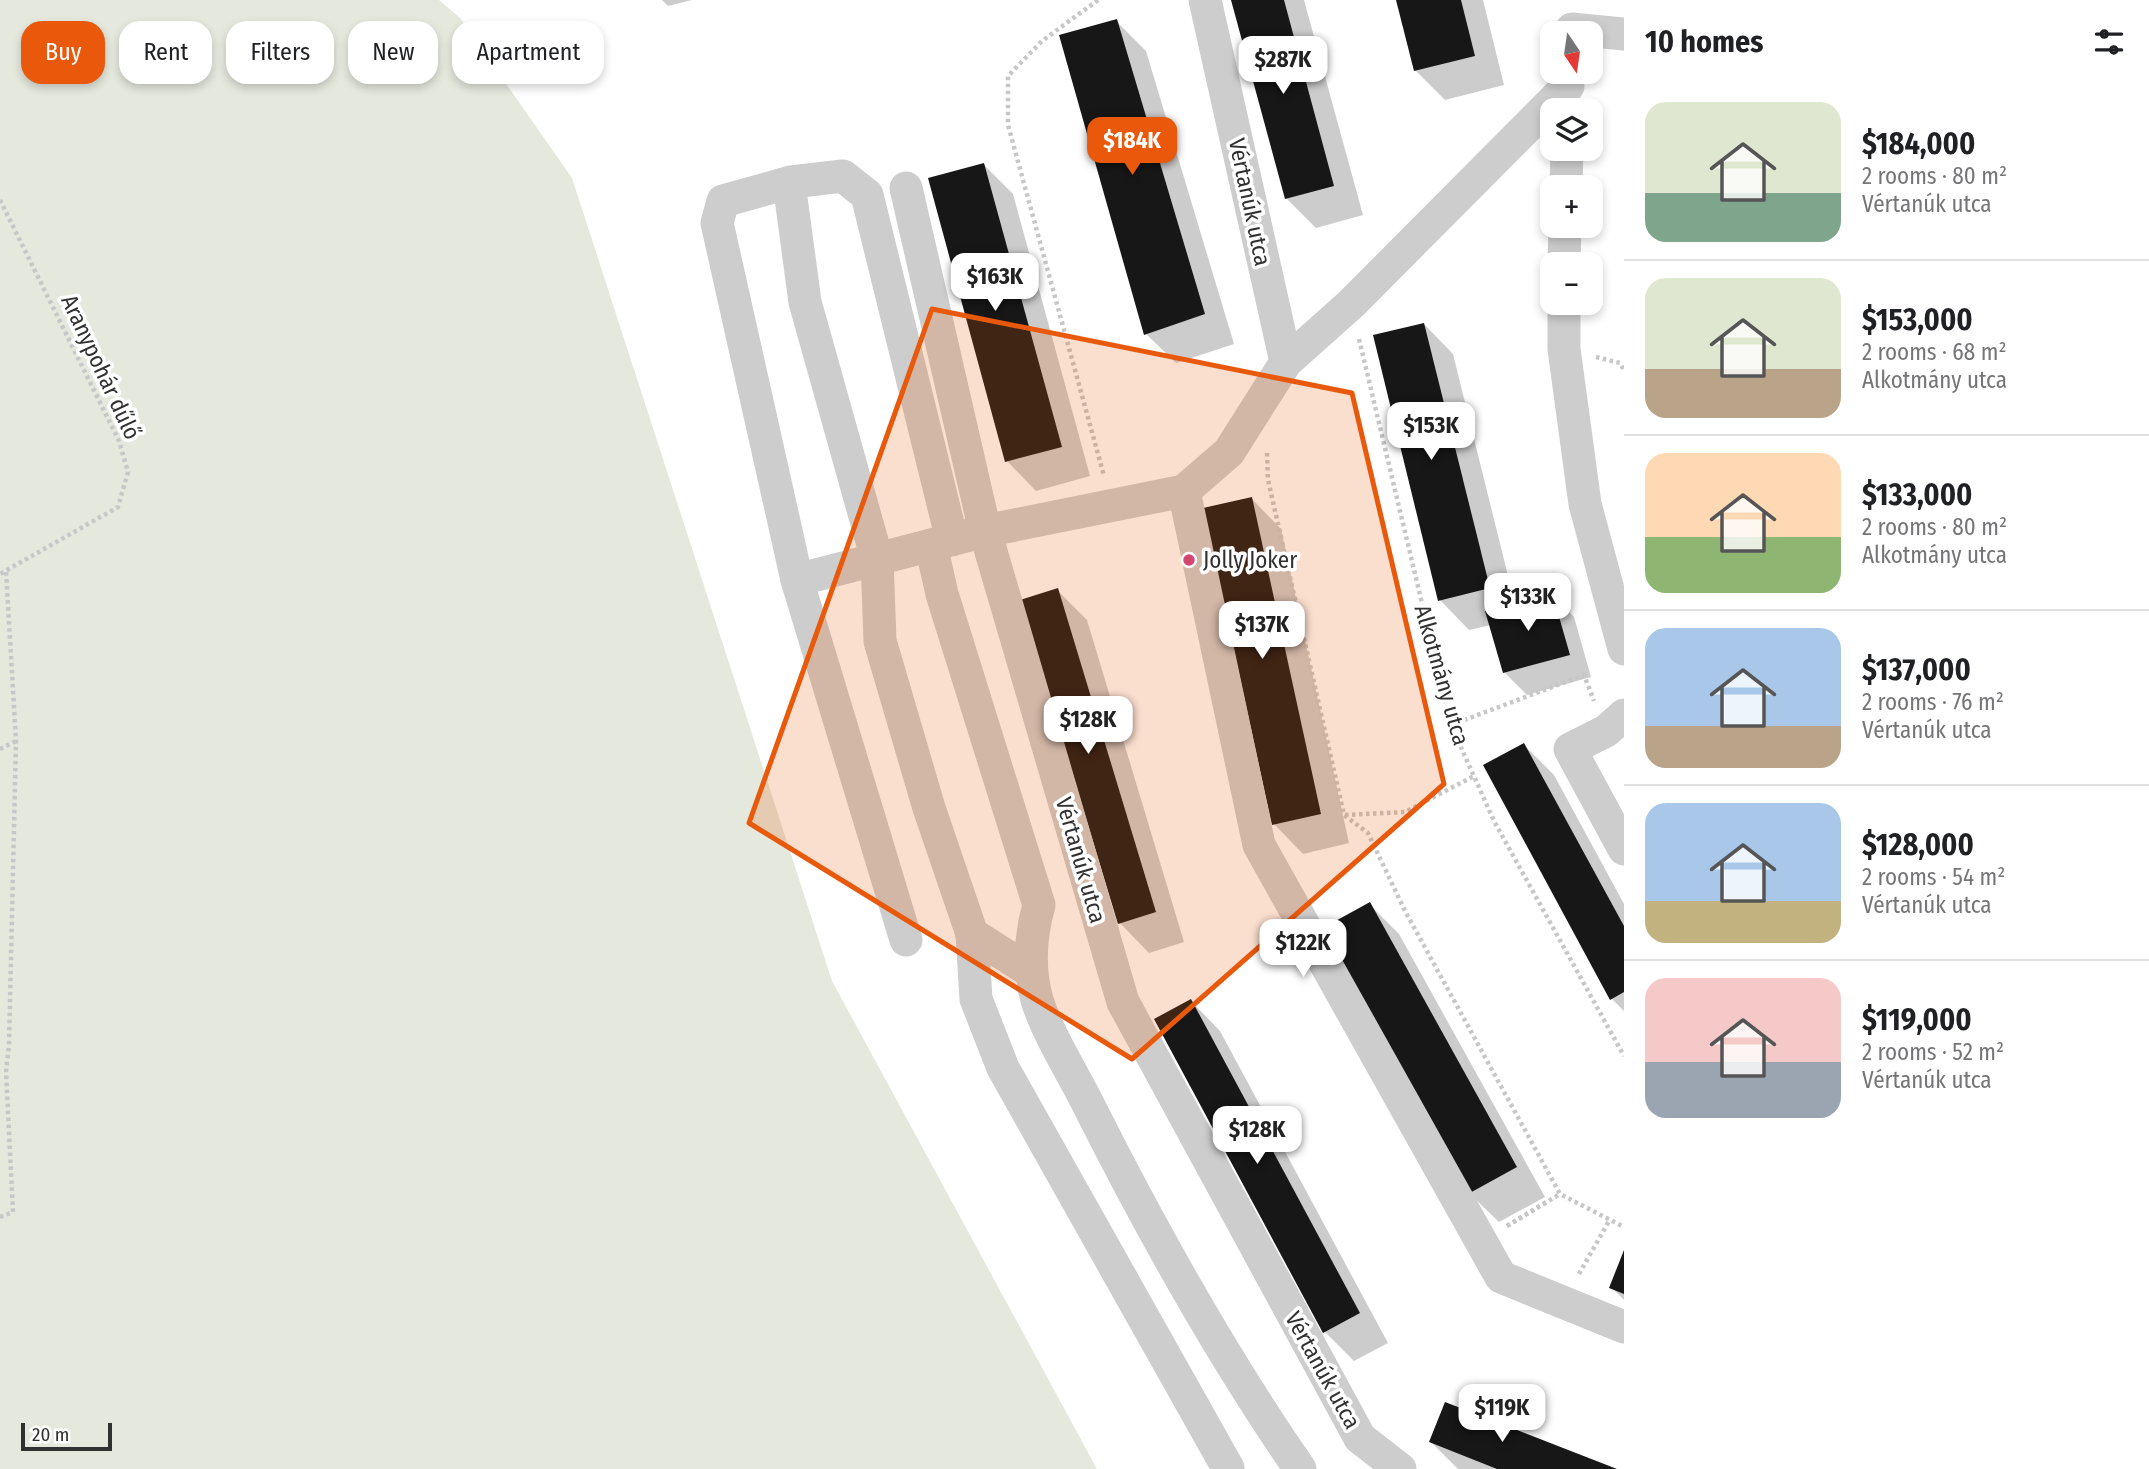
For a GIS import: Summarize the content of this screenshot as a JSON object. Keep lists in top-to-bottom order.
{
  "streets": {
    "street": ["Vértanúk utca"],
    "path": ["Aranypohár dűlő", "Alkotmány utca"]
  },
  "places": ["Jolly Joker"],
  "scale_bar": "20 m",
  "north": "bottom",
  "page": {
    "heading": "10 homes",
    "map_buttons": ["+", "−"],
    "chip": [
      "Buy",
      "Rent",
      "Filters",
      "New",
      "Apartment"
    ],
    "price": [
      "$287K",
      "$184K",
      "$163K",
      "$153K",
      "$133K",
      "$137K",
      "$128K",
      "$122K",
      "$128K",
      "$119K"
    ],
    "list": [
      {
        "name": "$184,000",
        "note": "2 rooms · 80 m² · Vértanúk utca"
      },
      {
        "name": "$153,000",
        "note": "2 rooms · 68 m² · Alkotmány utca"
      },
      {
        "name": "$133,000",
        "note": "2 rooms · 80 m² · Alkotmány utca"
      },
      {
        "name": "$137,000",
        "note": "2 rooms · 76 m² · Vértanúk utca"
      },
      {
        "name": "$128,000",
        "note": "2 rooms · 54 m² · Vértanúk utca"
      },
      {
        "name": "$119,000",
        "note": "2 rooms · 52 m² · Vértanúk utca"
      }
    ],
    "scale": "20 m"
  }
}
